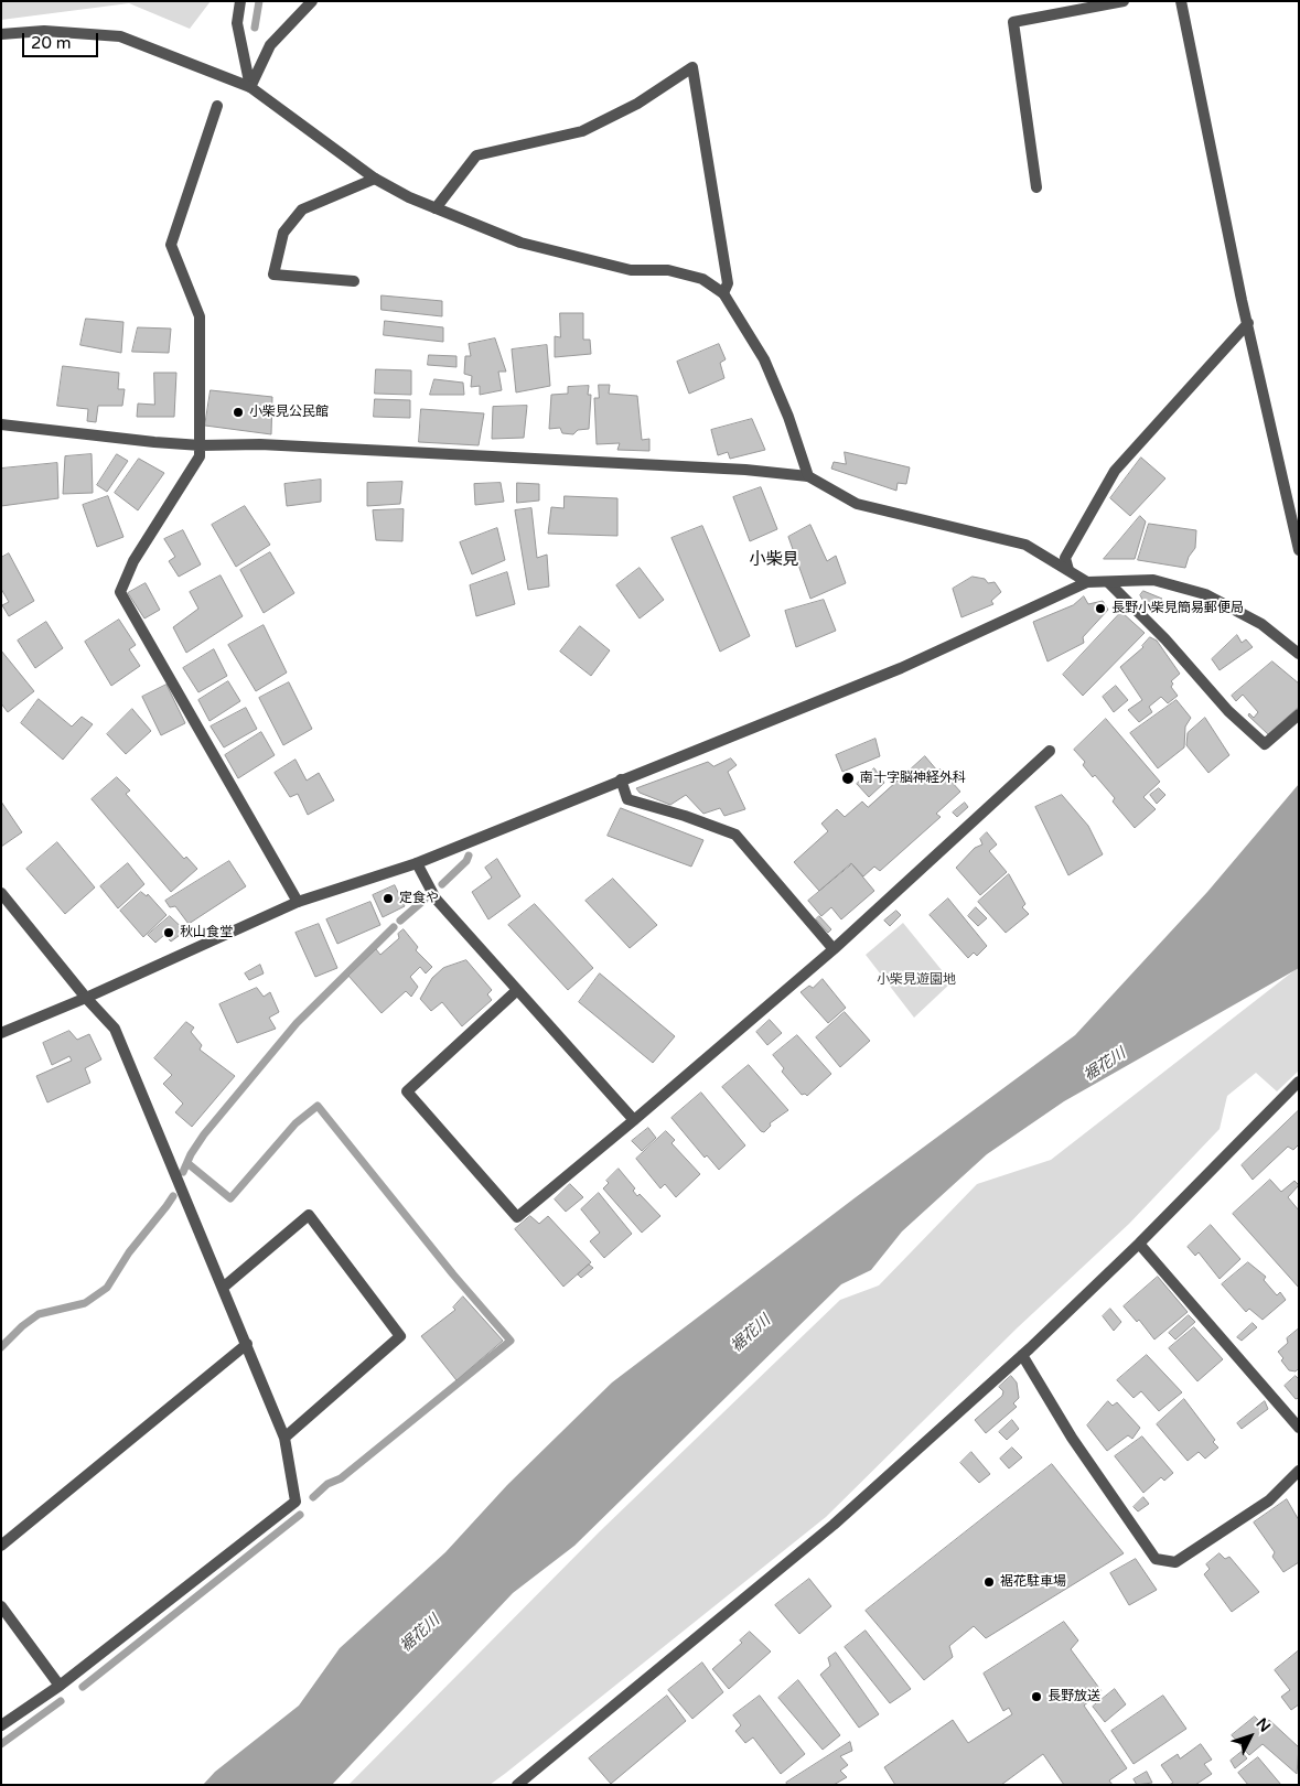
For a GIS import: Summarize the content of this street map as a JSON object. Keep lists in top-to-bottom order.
{
  "districts": ["小柴見"],
  "water": ["裾花川"],
  "parks": ["小柴見遊園地"],
  "places": [
    "小柴見公民館",
    "長野小柴見簡易郵便局",
    "南十字脳神経外科",
    "定食や",
    "秋山食堂",
    "裾花駐車場",
    "長野放送"
  ],
  "scale_bar": "20 m",
  "north": "top right"
}
